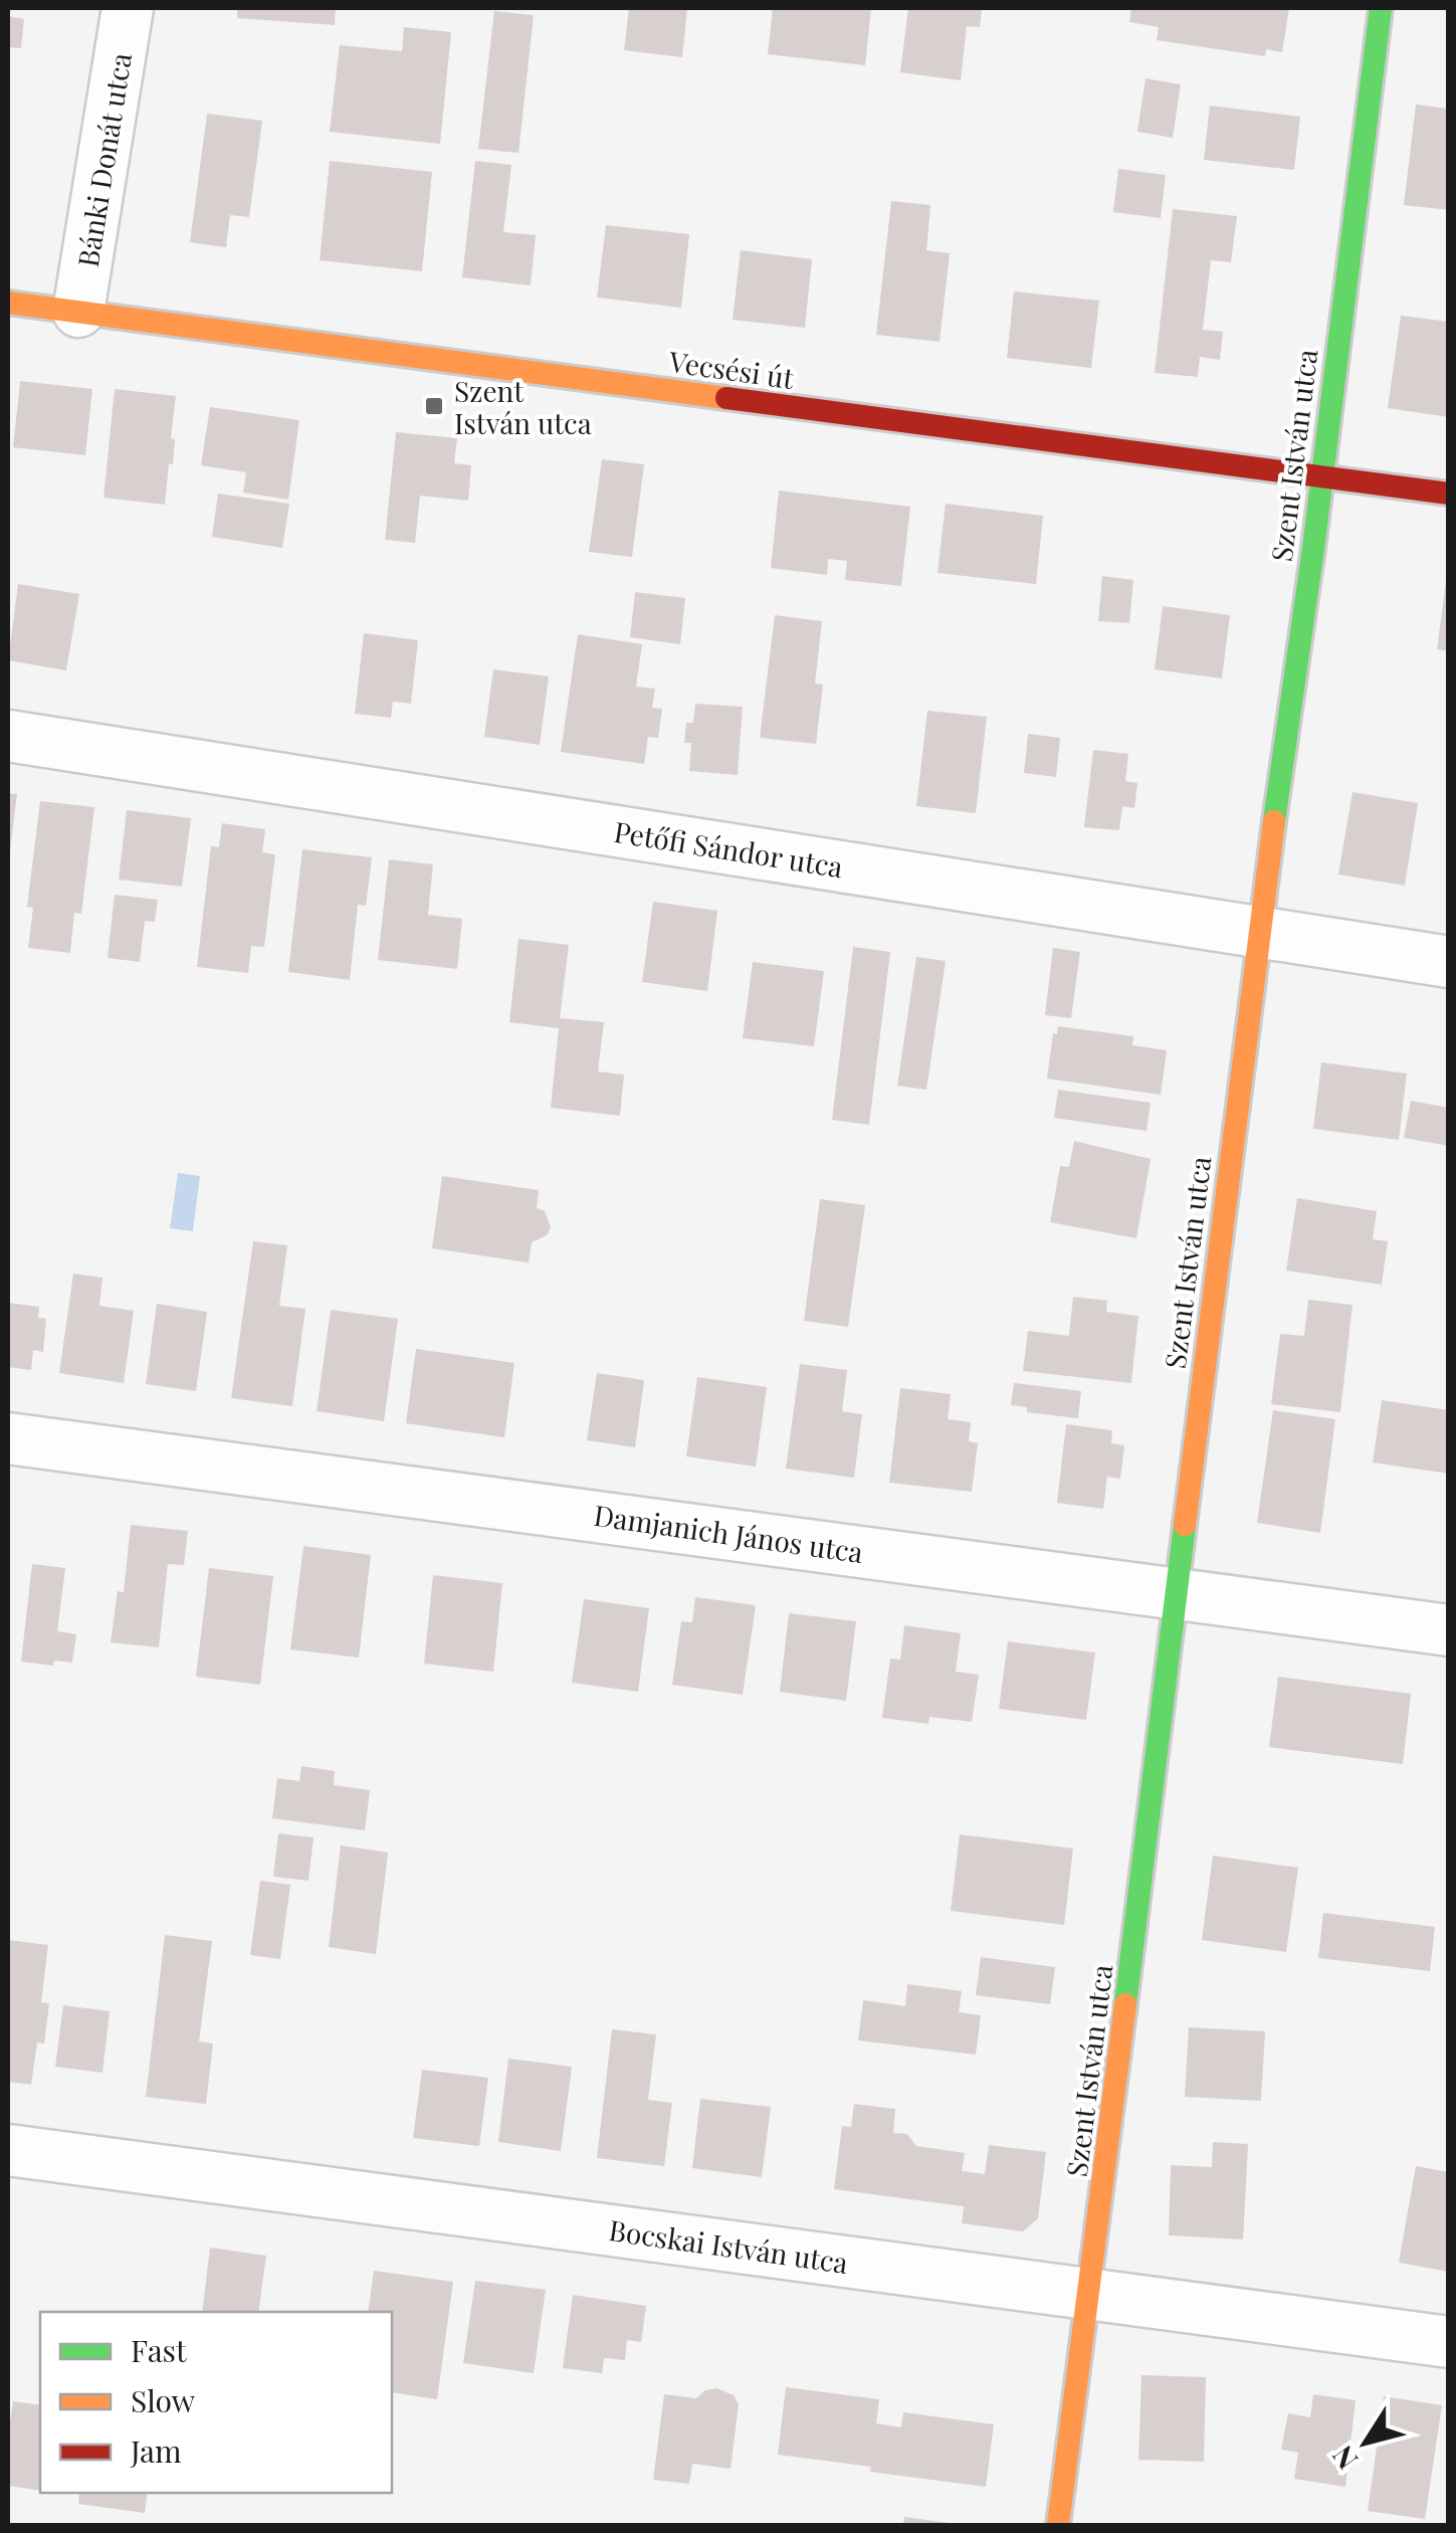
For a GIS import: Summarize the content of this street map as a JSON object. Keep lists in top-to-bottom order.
{
  "streets": {
    "street": [
      "Bánki Donát utca",
      "Vecsési út",
      "Szent István utca",
      "Petőfi Sándor utca",
      "Damjanich János utca",
      "Bocskai István utca"
    ]
  },
  "crossings": [
    ["Bánki Donát utca", "Vecsési út"],
    ["Vecsési út", "Szent István utca"],
    ["Szent István utca", "Petőfi Sándor utca"],
    ["Szent István utca", "Damjanich János utca"],
    ["Szent István utca", "Bocskai István utca"]
  ],
  "places": {
    "transit": ["Szent István utca"]
  },
  "legend": ["Fast", "Slow", "Jam"],
  "north": "bottom left"
}
